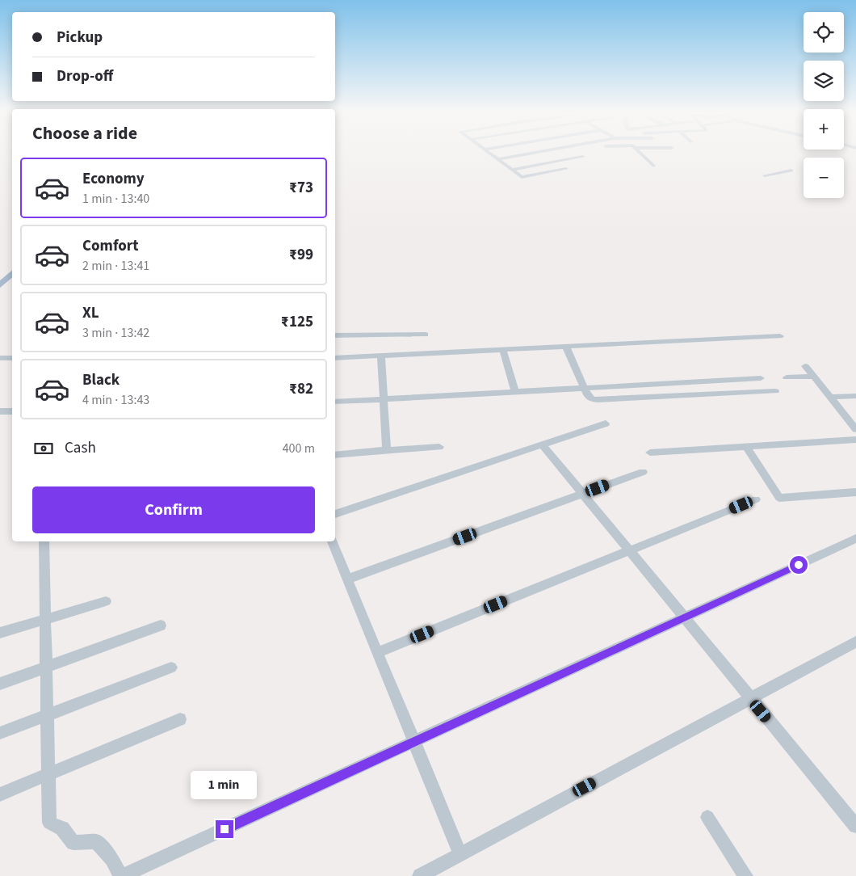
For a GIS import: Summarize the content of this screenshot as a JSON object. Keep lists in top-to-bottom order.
{
  "page": {
    "map_buttons": ["+", "−"],
    "banner": ["Pickup", "Drop-off"],
    "heading": "Choose a ride",
    "list": [
      {
        "name": "Economy",
        "note": "1 min · 13:40",
        "value": "₹73"
      },
      {
        "name": "Comfort",
        "note": "2 min · 13:41",
        "value": "₹99"
      },
      {
        "name": "XL",
        "note": "3 min · 13:42",
        "value": "₹125"
      },
      {
        "name": "Black",
        "note": "4 min · 13:43",
        "value": "₹82"
      }
    ],
    "pay": ["Cash", "400 m"],
    "buttons": "Confirm",
    "bubble": "1 min"
  }
}
